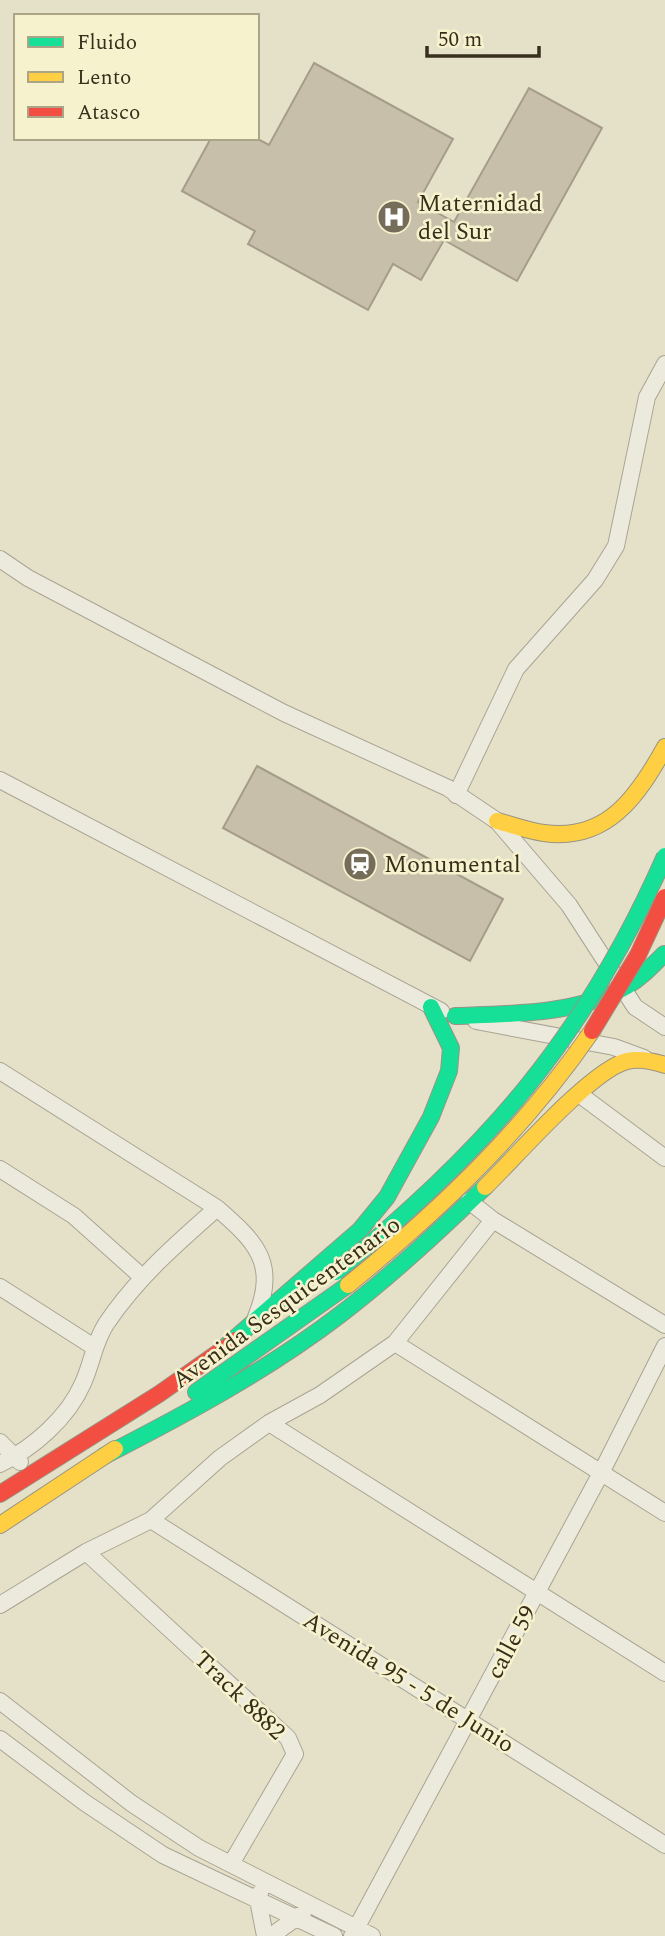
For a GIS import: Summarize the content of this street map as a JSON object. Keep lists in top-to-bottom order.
{
  "streets": {
    "main road": ["Avenida Sesquicentenario"],
    "street": ["calle 59", "Avenida 95 - 5 de Junio", "Track 8882"]
  },
  "crossings": [
    ["calle 59", "Avenida 95 - 5 de Junio"]
  ],
  "places": {
    "hospital": ["Maternidad del Sur"],
    "station": ["Monumental"]
  },
  "legend": ["Fluido", "Lento", "Atasco"],
  "scale_bar": "50 m"
}
